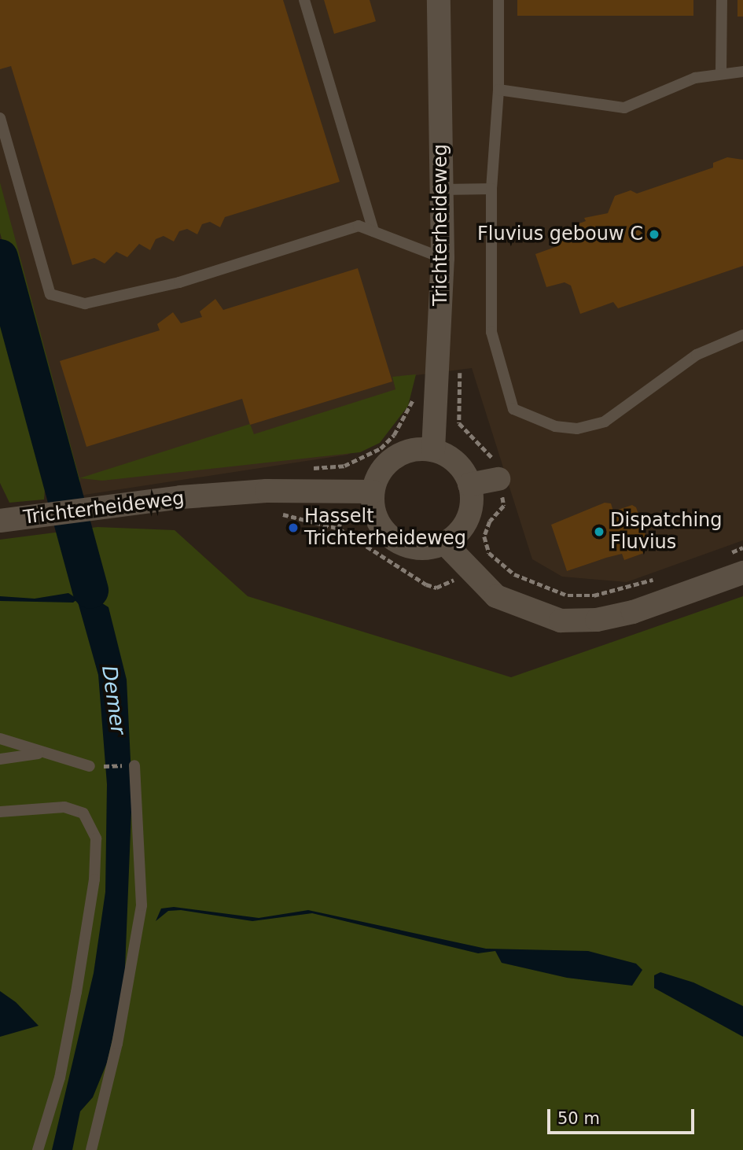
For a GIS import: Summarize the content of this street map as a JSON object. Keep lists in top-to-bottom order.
{
  "streets": {
    "street": ["Trichterheideweg"]
  },
  "water": ["Demer"],
  "places": ["Fluvius gebouw C", "Hasselt Trichterheideweg", "Dispatching Fluvius"],
  "scale_bar": "50 m"
}
